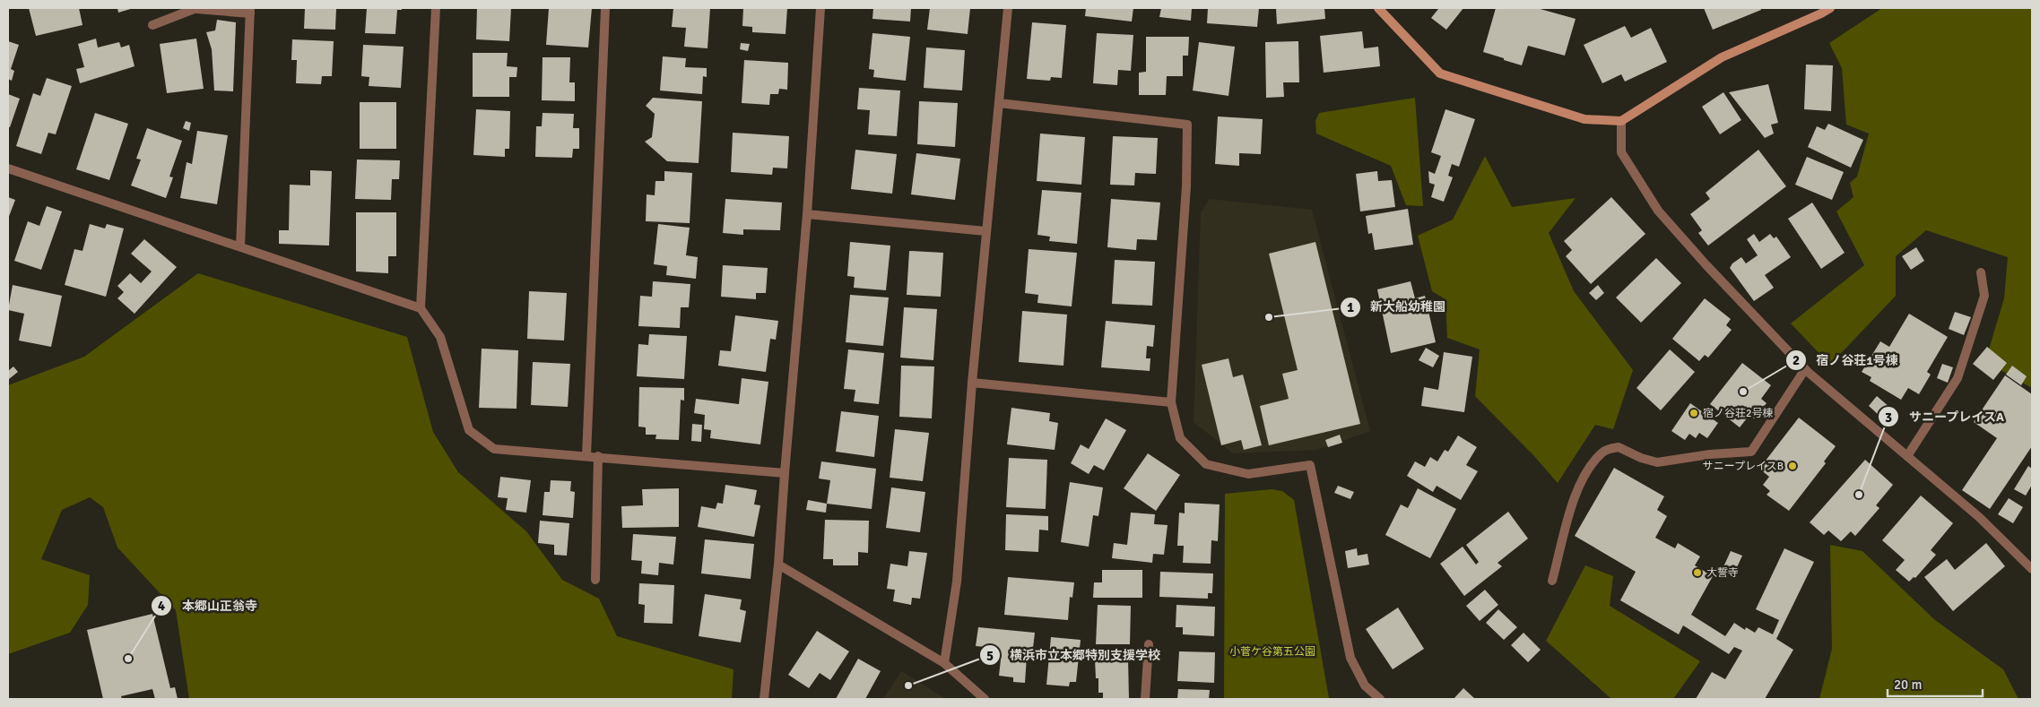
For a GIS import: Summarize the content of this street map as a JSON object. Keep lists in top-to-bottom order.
{
  "parks": ["小菅ケ谷第五公園"],
  "places": [
    "新大船幼稚園",
    "宿ノ谷荘1号棟",
    "宿ノ谷荘2号棟",
    "サニープレイスB",
    "サニープレイスA",
    "大誓寺",
    "本郷山正翁寺",
    "横浜市立本郷特別支援学校"
  ],
  "scale_bar": "20 m"
}
